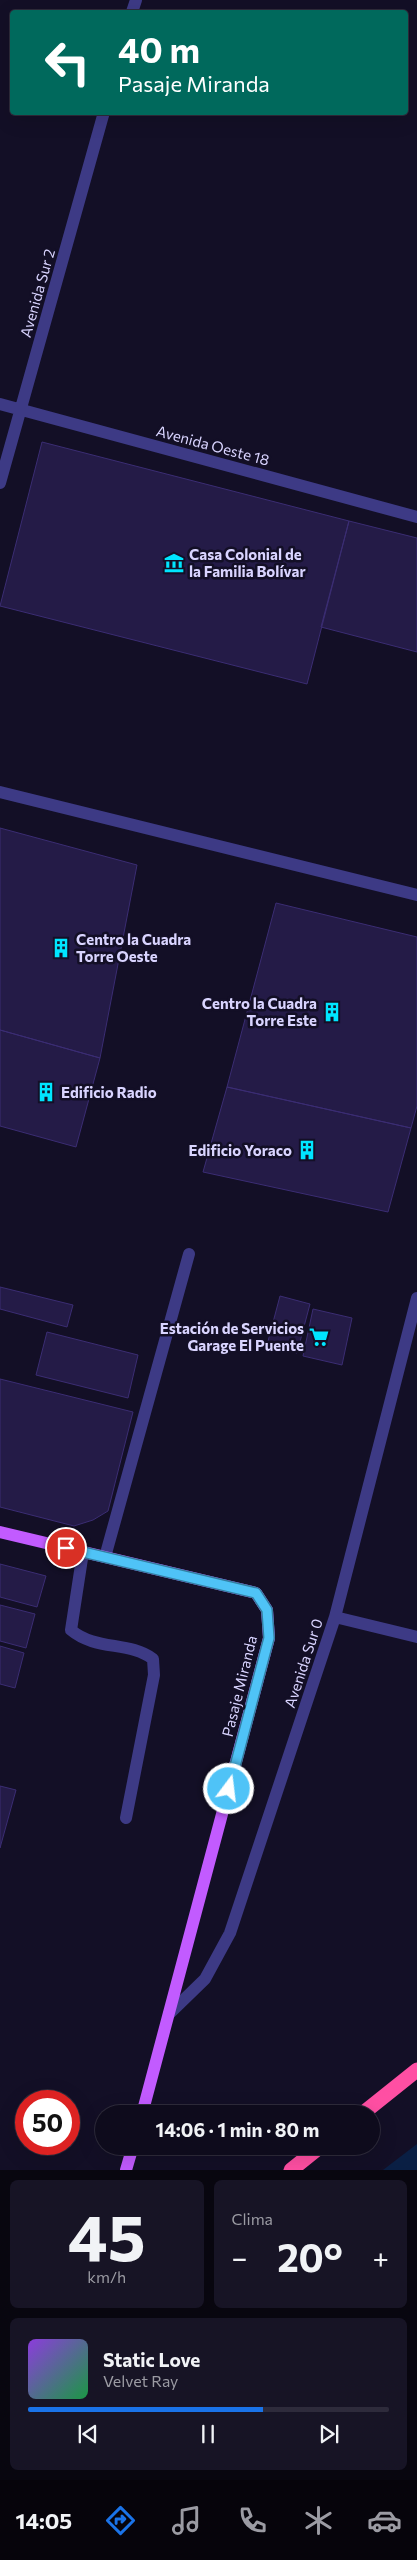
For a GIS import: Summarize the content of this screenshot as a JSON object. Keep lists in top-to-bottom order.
{
  "streets": {
    "main road": ["Pasaje Miranda"],
    "street": ["Avenida Sur 2", "Avenida Oeste 18", "Avenida Sur 0"]
  },
  "crossings": [
    ["Avenida Sur 2", "Avenida Oeste 18"],
    ["Avenida Sur 0", "Pasaje Miranda"]
  ],
  "places": {
    "museum": ["Casa Colonial de la Familia Bolívar"],
    "building": [
      "Centro la Cuadra Torre Oeste",
      "Centro la Cuadra Torre Este",
      "Edificio Radio",
      "Edificio Yoraco"
    ],
    "supermarket": ["Estación de Servicios Garage El Puente"]
  },
  "page": {
    "turn": ["40 m", "Pasaje Miranda"],
    "limit": "50",
    "trip": "14:06 · 1 min · 80 m",
    "tile": [
      ["45", "km/h"],
      "Clima"
    ],
    "heat": ["−", "20°", "+"],
    "song": ["Static Love", "Velvet Ray"],
    "tabs": "14:05"
  }
}
